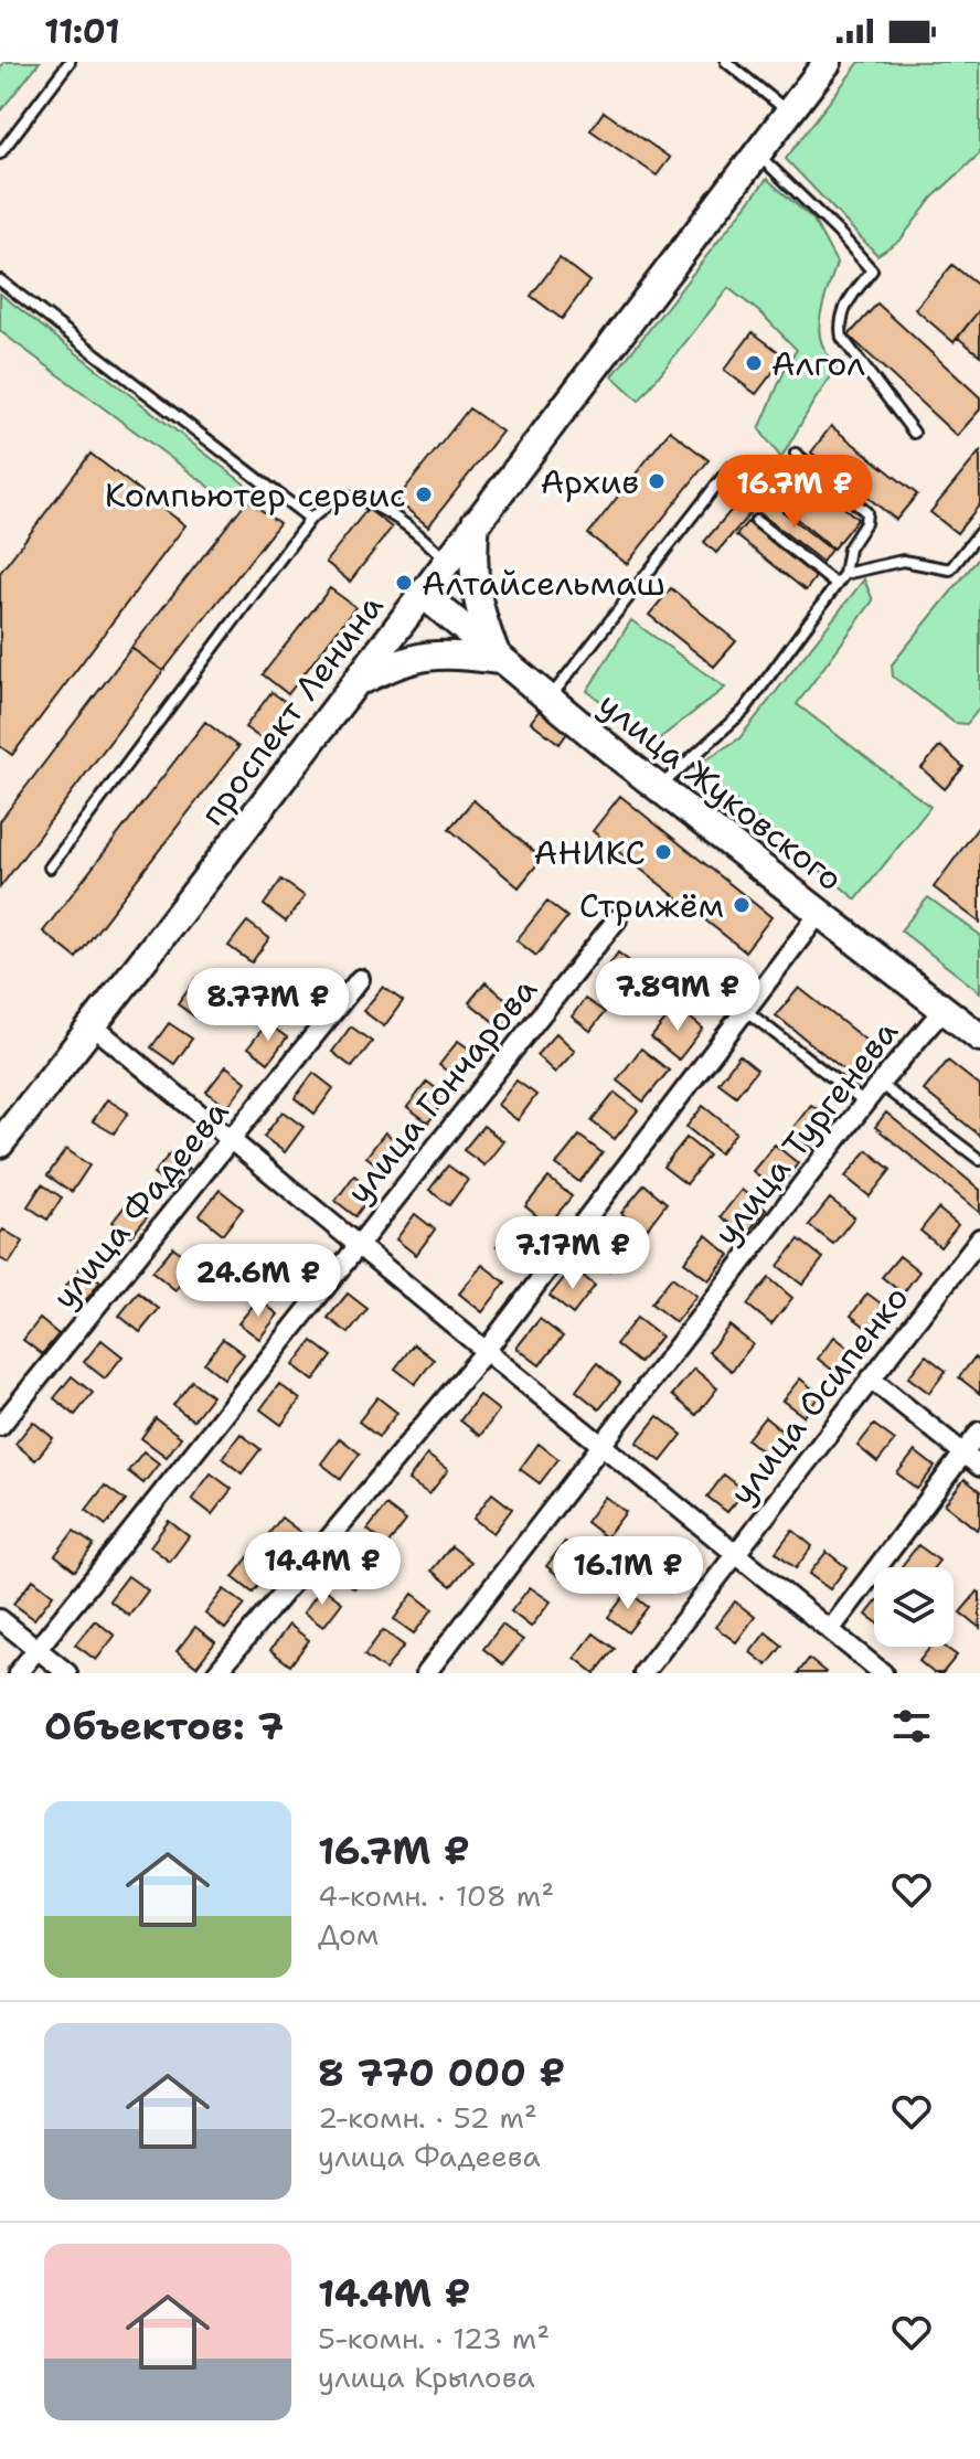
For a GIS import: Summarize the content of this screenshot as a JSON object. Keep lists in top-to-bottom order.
{
  "streets": {
    "street": [
      "проспект Ленина",
      "улица Жуковского",
      "улица Гончарова",
      "улица Тургенева",
      "улица Фадеева",
      "улица Осипенко"
    ]
  },
  "crossings": [
    ["проспект Ленина", "улица Жуковского"],
    ["улица Жуковского", "улица Тургенева"]
  ],
  "places": [
    "Алгол",
    "Архив",
    "Компьютер сервис",
    "Алтайсельмаш",
    "АНИКС",
    "Стрижём"
  ],
  "page": {
    "status": "11:01",
    "price": [
      "16.7M ₽",
      "7.89M ₽",
      "8.77M ₽",
      "7.17M ₽",
      "24.6M ₽",
      "14.4M ₽",
      "16.1M ₽"
    ],
    "heading": "Объектов: 7",
    "list": [
      {
        "name": "16.7M ₽",
        "note": "4-комн. · 108 m² · Дом"
      },
      {
        "name": "8 770 000 ₽",
        "note": "2-комн. · 52 m² · улица Фадеева"
      },
      {
        "name": "14.4M ₽",
        "note": "5-комн. · 123 m² · улица Крылова"
      }
    ]
  }
}
